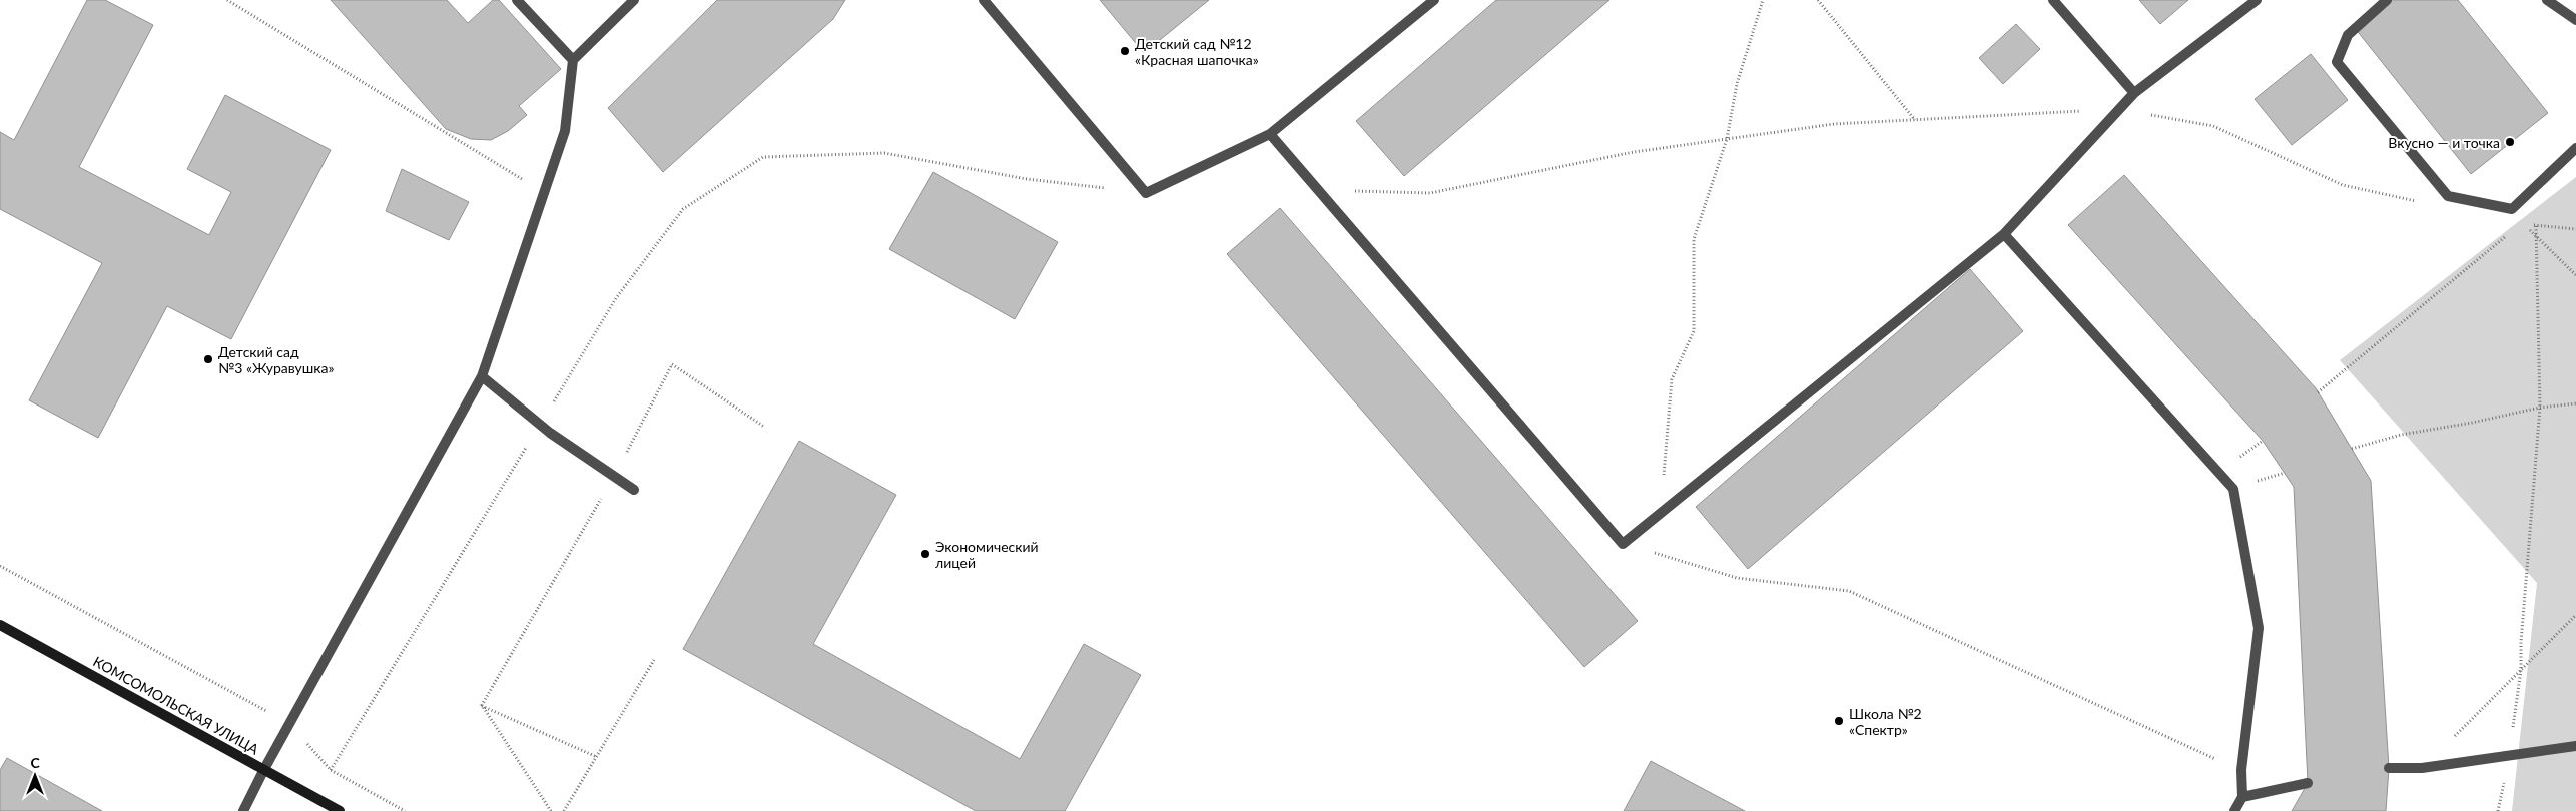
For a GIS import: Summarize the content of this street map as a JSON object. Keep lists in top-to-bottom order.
{
  "streets": {
    "street": ["КОМСОМОЛЬСКАЯ УЛИЦА"]
  },
  "places": [
    "Детский сад №12 «Красная шапочка»",
    "Вкусно — и точка",
    "Детский сад №3 «Журавушка»",
    "Экономический лицей",
    "Школа №2 «Спектр»"
  ],
  "north": "top"
}
